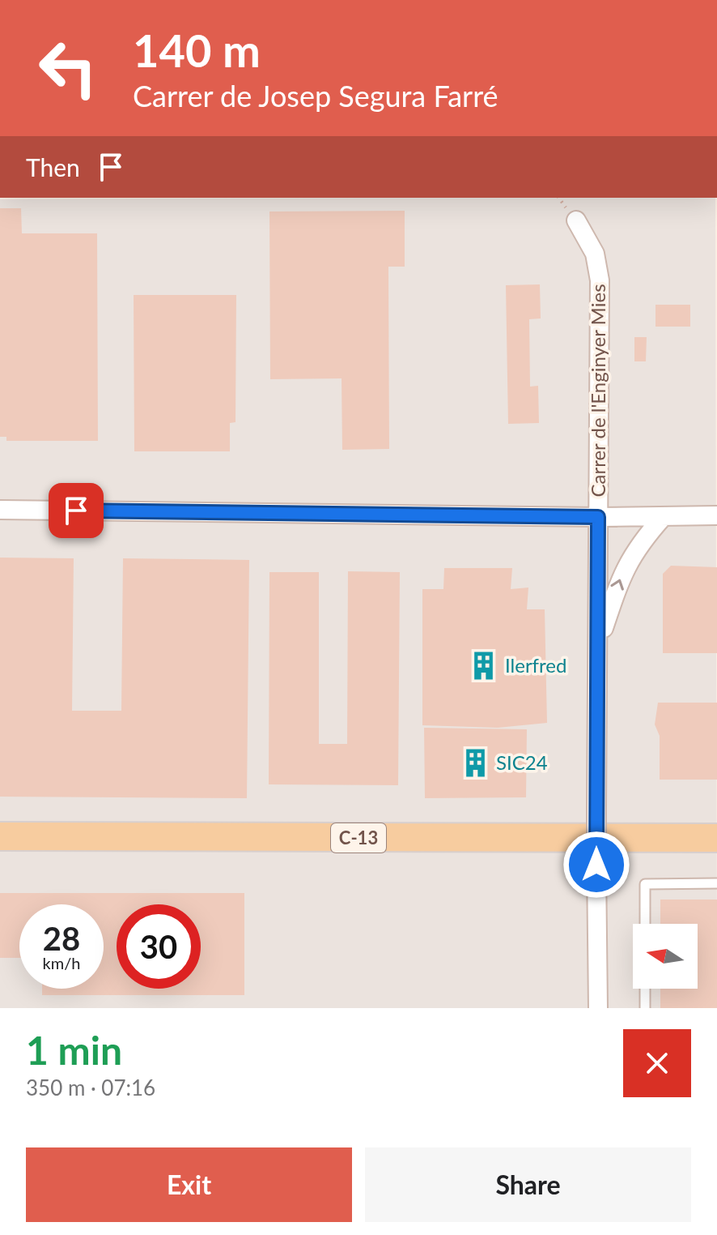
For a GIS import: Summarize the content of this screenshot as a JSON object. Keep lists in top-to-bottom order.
{
  "streets": {
    "main road": ["C-13"],
    "street": ["Carrer de l'Enginyer Mies"]
  },
  "places": {
    "building": ["Ilerfred", "SIC24"]
  },
  "north": "left",
  "page": {
    "turn": ["140 m", "Carrer de Josep Segura Farré"],
    "then": "Then",
    "speed": "28 km/h",
    "limit": "30",
    "heading": ["1 min", "350 m · 07:16"],
    "buttons": ["Exit", "Share"]
  }
}
